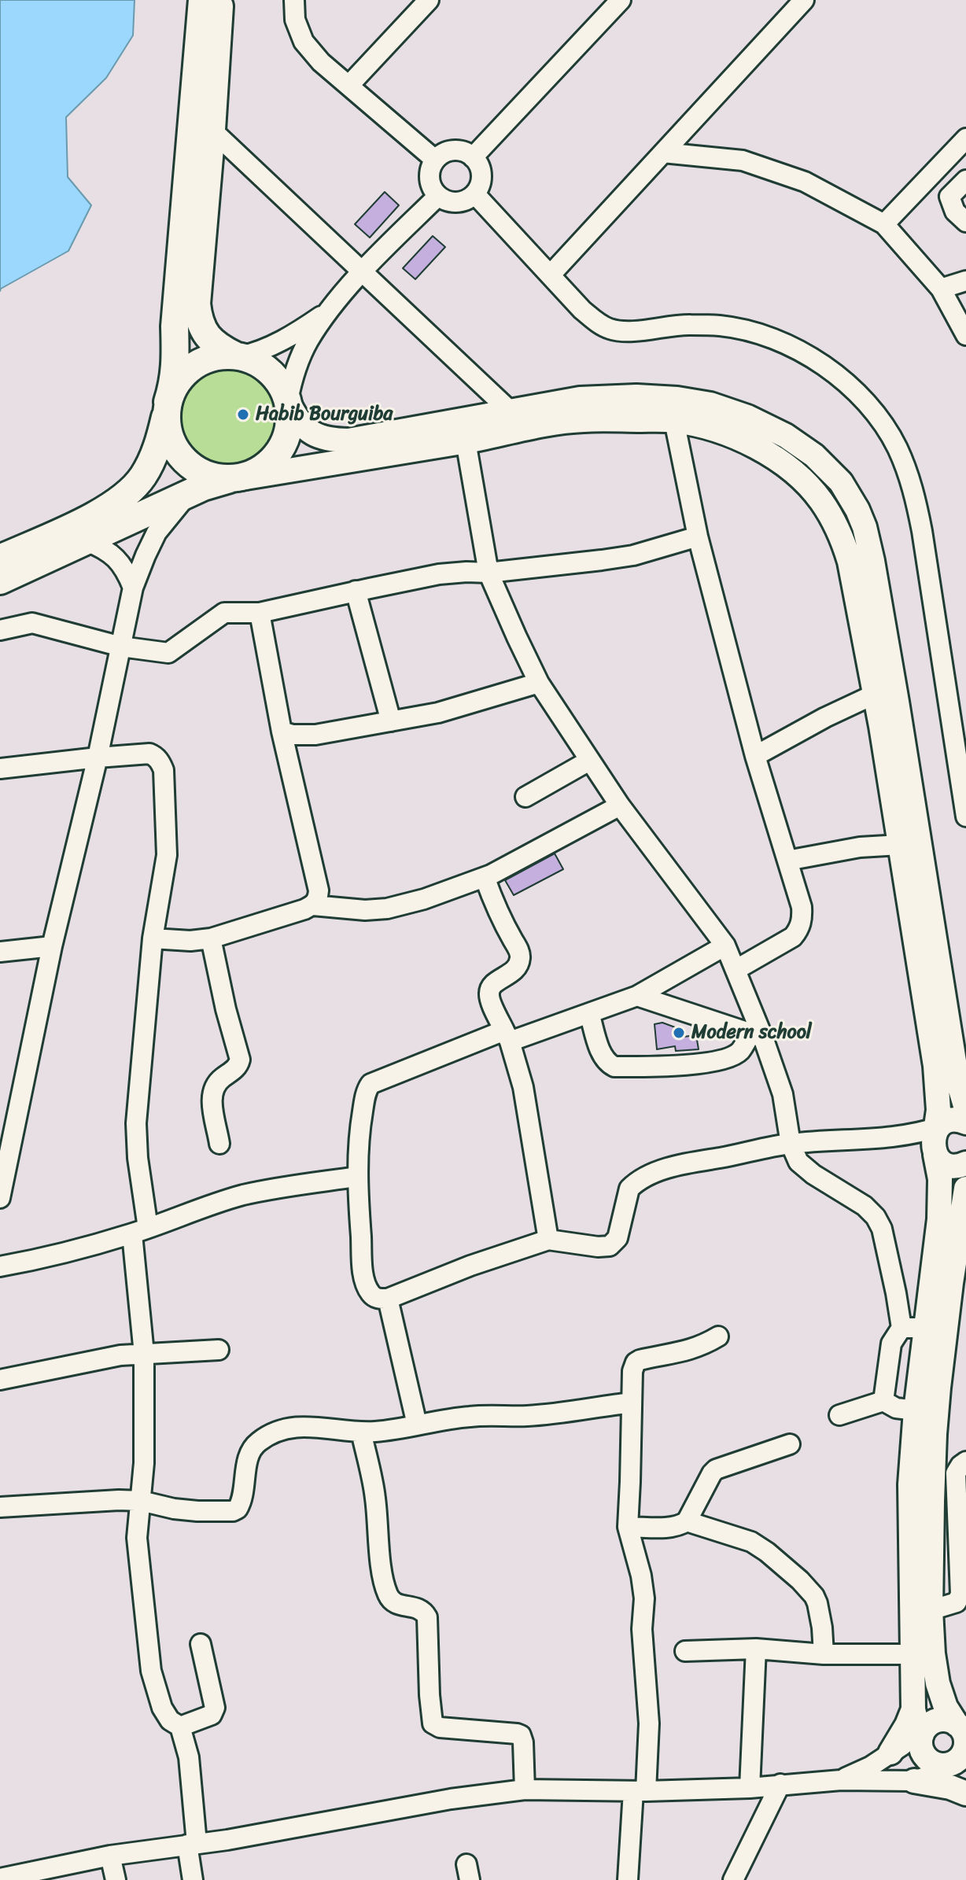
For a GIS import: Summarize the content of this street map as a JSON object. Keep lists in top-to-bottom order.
{
  "places": ["Habib Bourguiba", "Modern school"]
}
